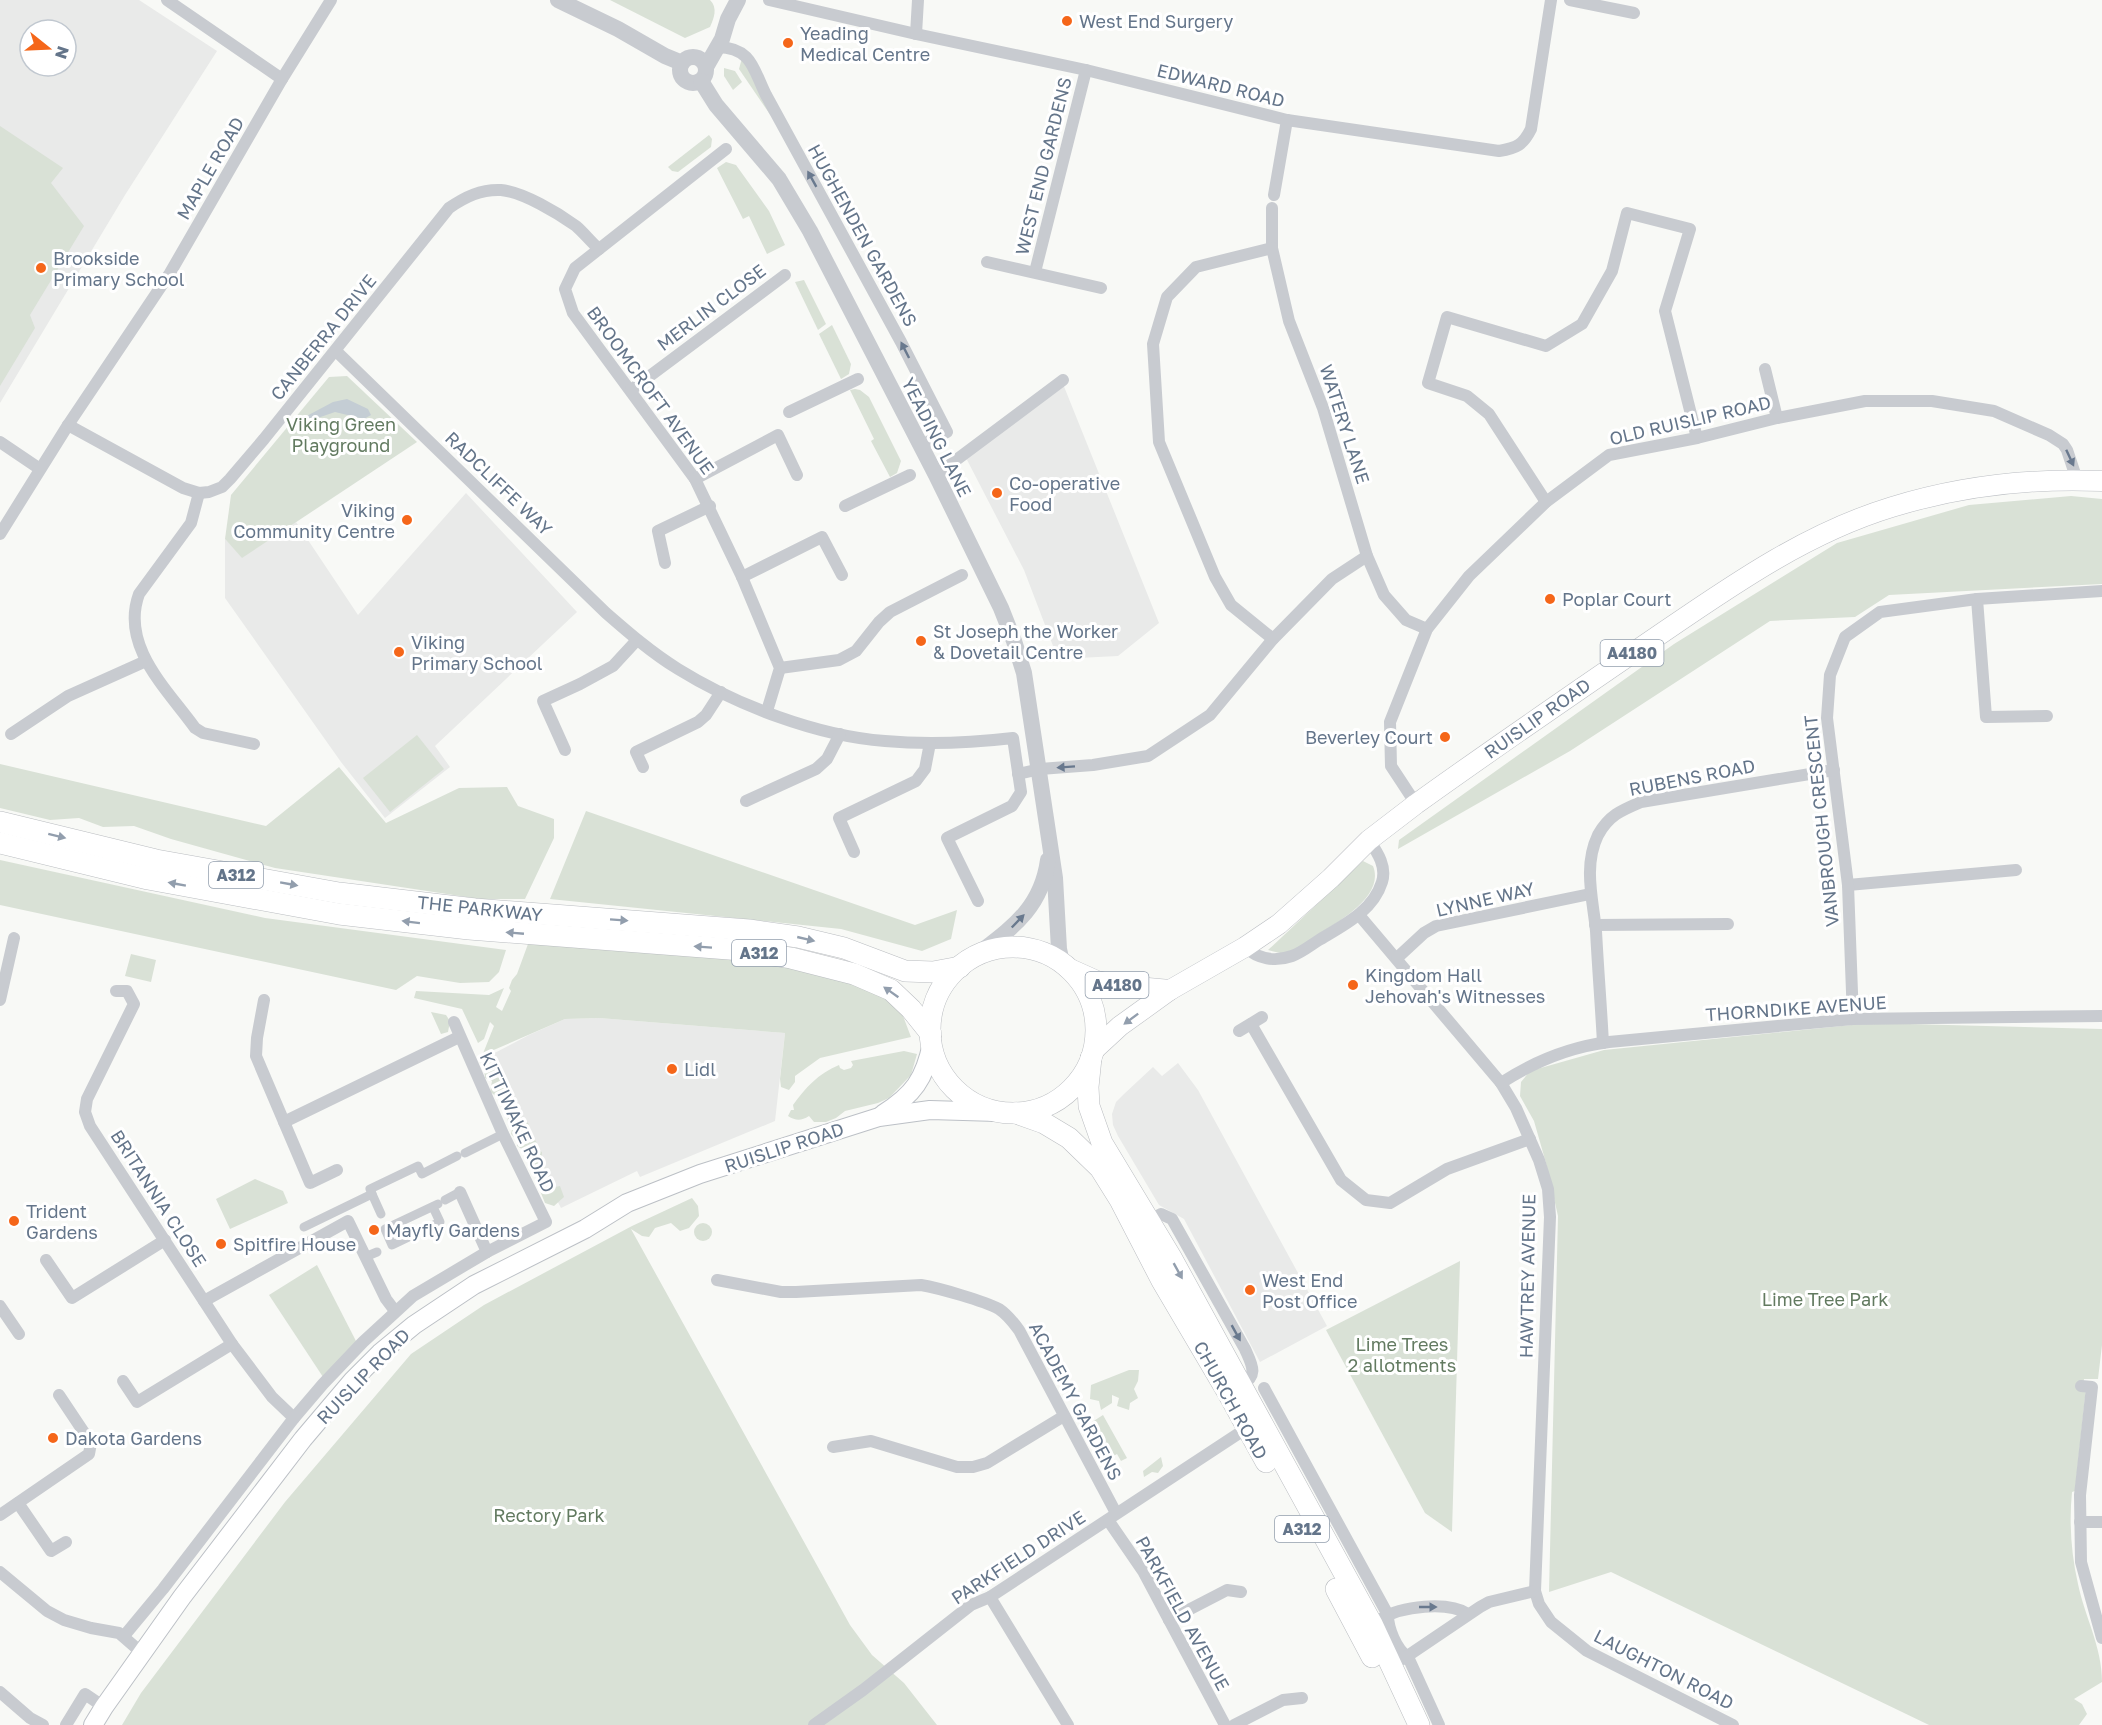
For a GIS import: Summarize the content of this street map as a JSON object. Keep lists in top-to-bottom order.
{
  "streets": {
    "highway": ["A312", "THE PARKWAY", "CHURCH ROAD"],
    "main road": ["A4180", "RUISLIP ROAD"],
    "street": [
      "EDWARD ROAD",
      "WEST END GARDENS",
      "MAPLE ROAD",
      "HUGHENDEN GARDENS",
      "MERLIN CLOSE",
      "CANBERRA DRIVE",
      "BROOMCROFT AVENUE",
      "OLD RUISLIP ROAD",
      "WATERY LANE",
      "YEADING LANE",
      "RADCLIFFE WAY",
      "RUBENS ROAD",
      "VANBROUGH CRESCENT",
      "LYNNE WAY",
      "THORNDIKE AVENUE",
      "KITTIWAKE ROAD",
      "BRITANNIA CLOSE",
      "HAWTREY AVENUE",
      "ACADEMY GARDENS",
      "PARKFIELD DRIVE",
      "PARKFIELD AVENUE",
      "LAUGHTON ROAD"
    ]
  },
  "crossings": [
    ["EDWARD ROAD", "WEST END GARDENS"],
    ["HUGHENDEN GARDENS", "YEADING LANE"],
    ["MERLIN CLOSE", "BROOMCROFT AVENUE"],
    ["CANBERRA DRIVE", "BROOMCROFT AVENUE"],
    ["CANBERRA DRIVE", "RADCLIFFE WAY"],
    ["OLD RUISLIP ROAD", "WATERY LANE"],
    ["OLD RUISLIP ROAD", "A4180"],
    ["OLD RUISLIP ROAD", "RUISLIP ROAD"],
    ["YEADING LANE", "A4180"],
    ["YEADING LANE", "RUISLIP ROAD"],
    ["YEADING LANE", "A312"],
    ["YEADING LANE", "THE PARKWAY"],
    ["YEADING LANE", "CHURCH ROAD"],
    ["A4180", "RUISLIP ROAD"],
    ["A4180", "A312"],
    ["A4180", "THE PARKWAY"],
    ["A4180", "CHURCH ROAD"],
    ["RUISLIP ROAD", "A312"],
    ["RUISLIP ROAD", "THE PARKWAY"],
    ["RUISLIP ROAD", "CHURCH ROAD"],
    ["RUBENS ROAD", "VANBROUGH CRESCENT"],
    ["RUBENS ROAD", "LYNNE WAY"],
    ["RUBENS ROAD", "THORNDIKE AVENUE"],
    ["VANBROUGH CRESCENT", "THORNDIKE AVENUE"],
    ["A312", "THE PARKWAY"],
    ["A312", "CHURCH ROAD"],
    ["LYNNE WAY", "HAWTREY AVENUE"],
    ["THE PARKWAY", "CHURCH ROAD"],
    ["THORNDIKE AVENUE", "HAWTREY AVENUE"],
    ["HAWTREY AVENUE", "LAUGHTON ROAD"],
    ["CHURCH ROAD", "PARKFIELD DRIVE"],
    ["ACADEMY GARDENS", "PARKFIELD DRIVE"],
    ["ACADEMY GARDENS", "PARKFIELD AVENUE"],
    ["PARKFIELD DRIVE", "PARKFIELD AVENUE"]
  ],
  "one_way": ["HUGHENDEN GARDENS"],
  "parks": [
    "Viking Green Playground",
    "Lime Tree Park",
    "Lime Trees 2 allotments",
    "Rectory Park"
  ],
  "places": [
    "West End Surgery",
    "Yeading Medical Centre",
    "Brookside Primary School",
    "Co-operative Food",
    "Viking Community Centre",
    "Poplar Court",
    "St Joseph the Worker & Dovetail Centre",
    "Viking Primary School",
    "Beverley Court",
    "Kingdom Hall Jehovah's Witnesses",
    "Lidl",
    "Trident Gardens",
    "Mayfly Gardens",
    "Spitfire House",
    "West End Post Office",
    "Dakota Gardens"
  ],
  "north": "right"
}
